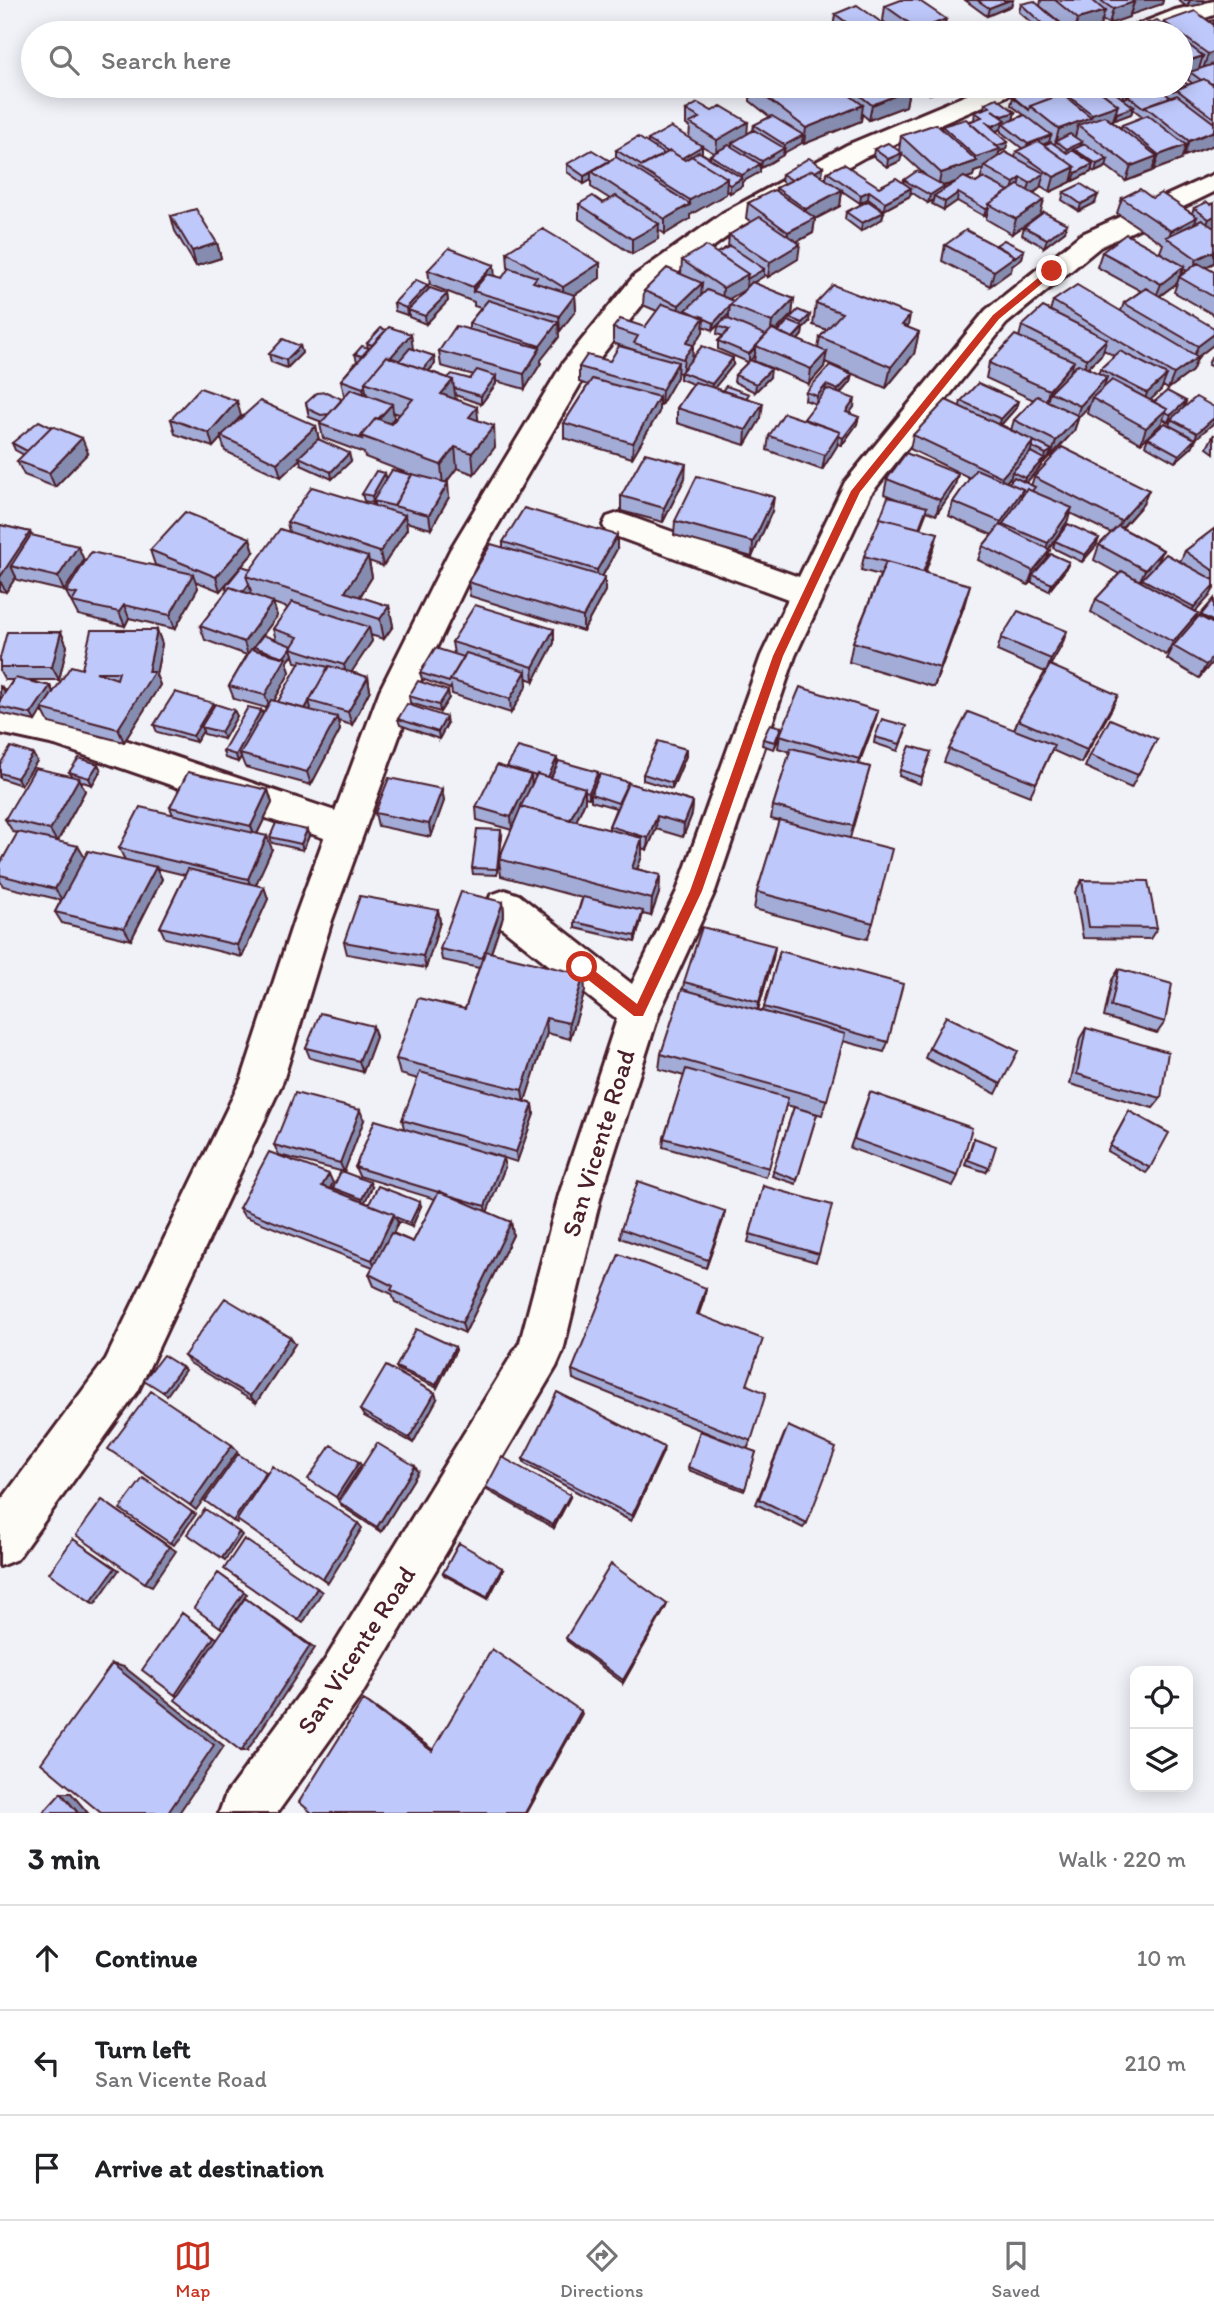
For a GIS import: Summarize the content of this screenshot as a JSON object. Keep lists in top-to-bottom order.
{
  "streets": {
    "street": ["San Vicente Road"]
  },
  "page": {
    "search": "Search here",
    "heading": ["3 min", "Walk · 220 m"],
    "list": [
      ["Continue", "10 m"],
      ["Turn left", "San Vicente Road", "210 m"],
      "Arrive at destination"
    ],
    "nav": ["Map", "Directions", "Saved"]
  }
}
